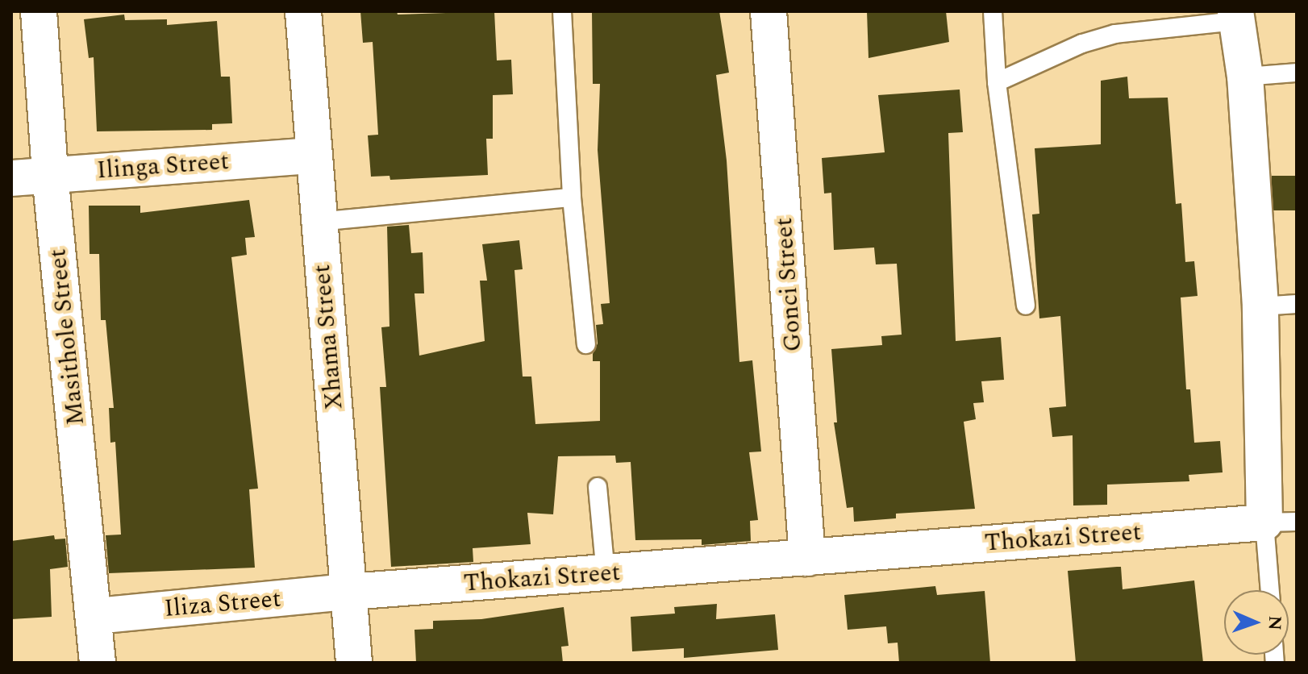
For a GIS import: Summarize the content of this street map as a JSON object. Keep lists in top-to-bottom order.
{
  "streets": {
    "street": [
      "Ilinga Street",
      "Gonci Street",
      "Masithole Street",
      "Xhama Street",
      "Thokazi Street",
      "Iliza Street"
    ]
  },
  "crossings": [
    ["Ilinga Street", "Masithole Street"],
    ["Ilinga Street", "Xhama Street"],
    ["Gonci Street", "Thokazi Street"],
    ["Masithole Street", "Iliza Street"],
    ["Xhama Street", "Thokazi Street"],
    ["Xhama Street", "Iliza Street"],
    ["Thokazi Street", "Iliza Street"]
  ],
  "north": "right"
}
